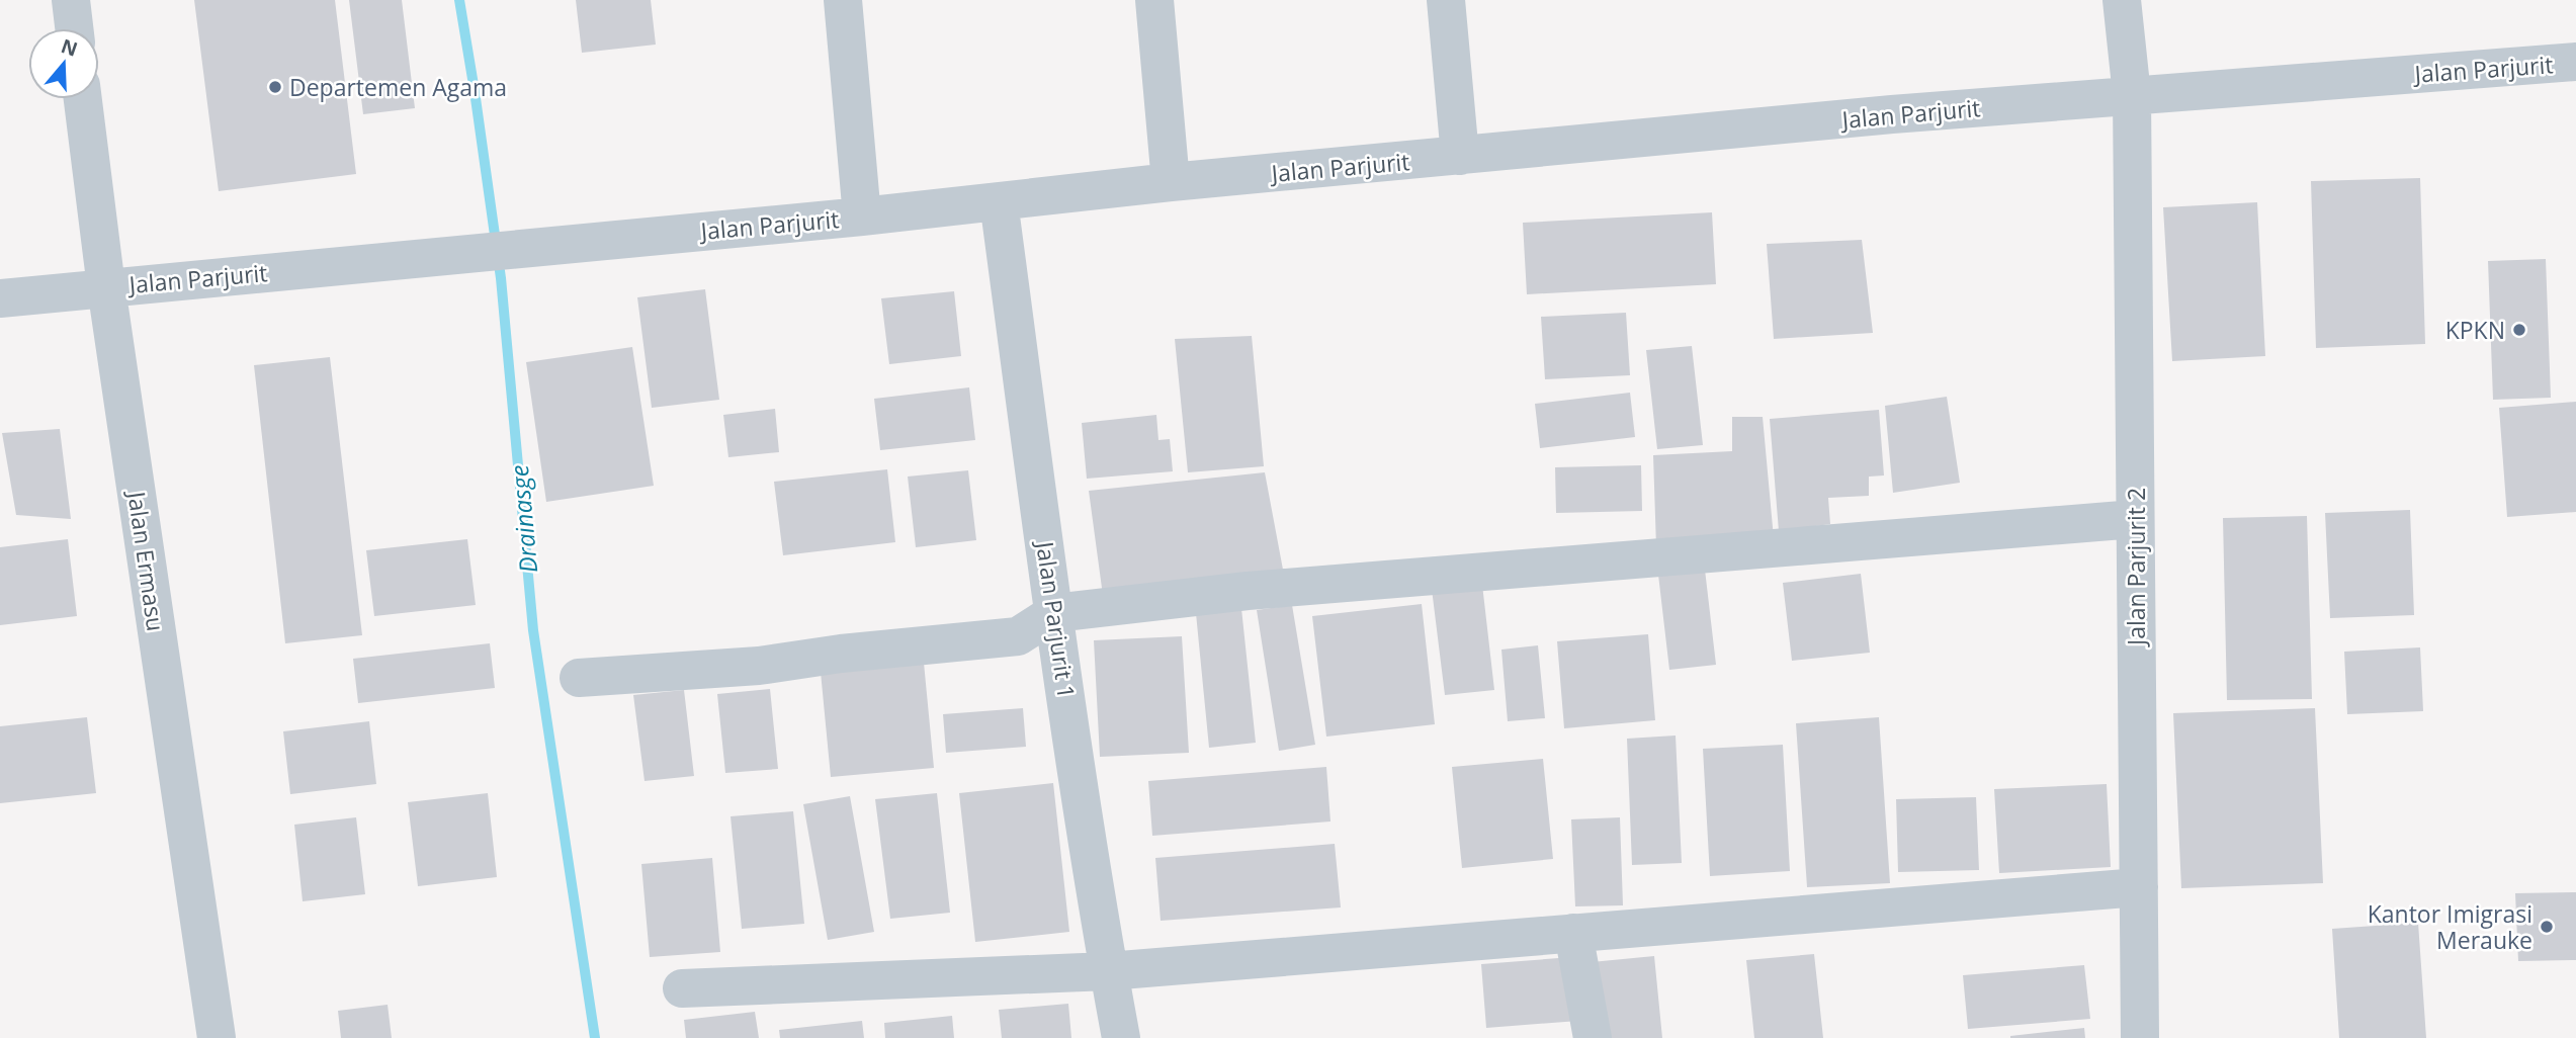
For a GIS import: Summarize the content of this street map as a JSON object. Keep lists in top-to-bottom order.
{
  "streets": {
    "street": [
      "Jalan Parjurit",
      "Jalan Ermasu",
      "Jalan Parjurit 2",
      "Jalan Parjurit 1"
    ]
  },
  "crossings": [
    ["Jalan Parjurit", "Jalan Ermasu"],
    ["Jalan Parjurit", "Jalan Parjurit 2"],
    ["Jalan Parjurit", "Jalan Parjurit 1"]
  ],
  "water": ["Drainasge"],
  "places": ["Departemen Agama", "KPKN", "Kantor Imigrasi Merauke"],
  "north": "top"
}
